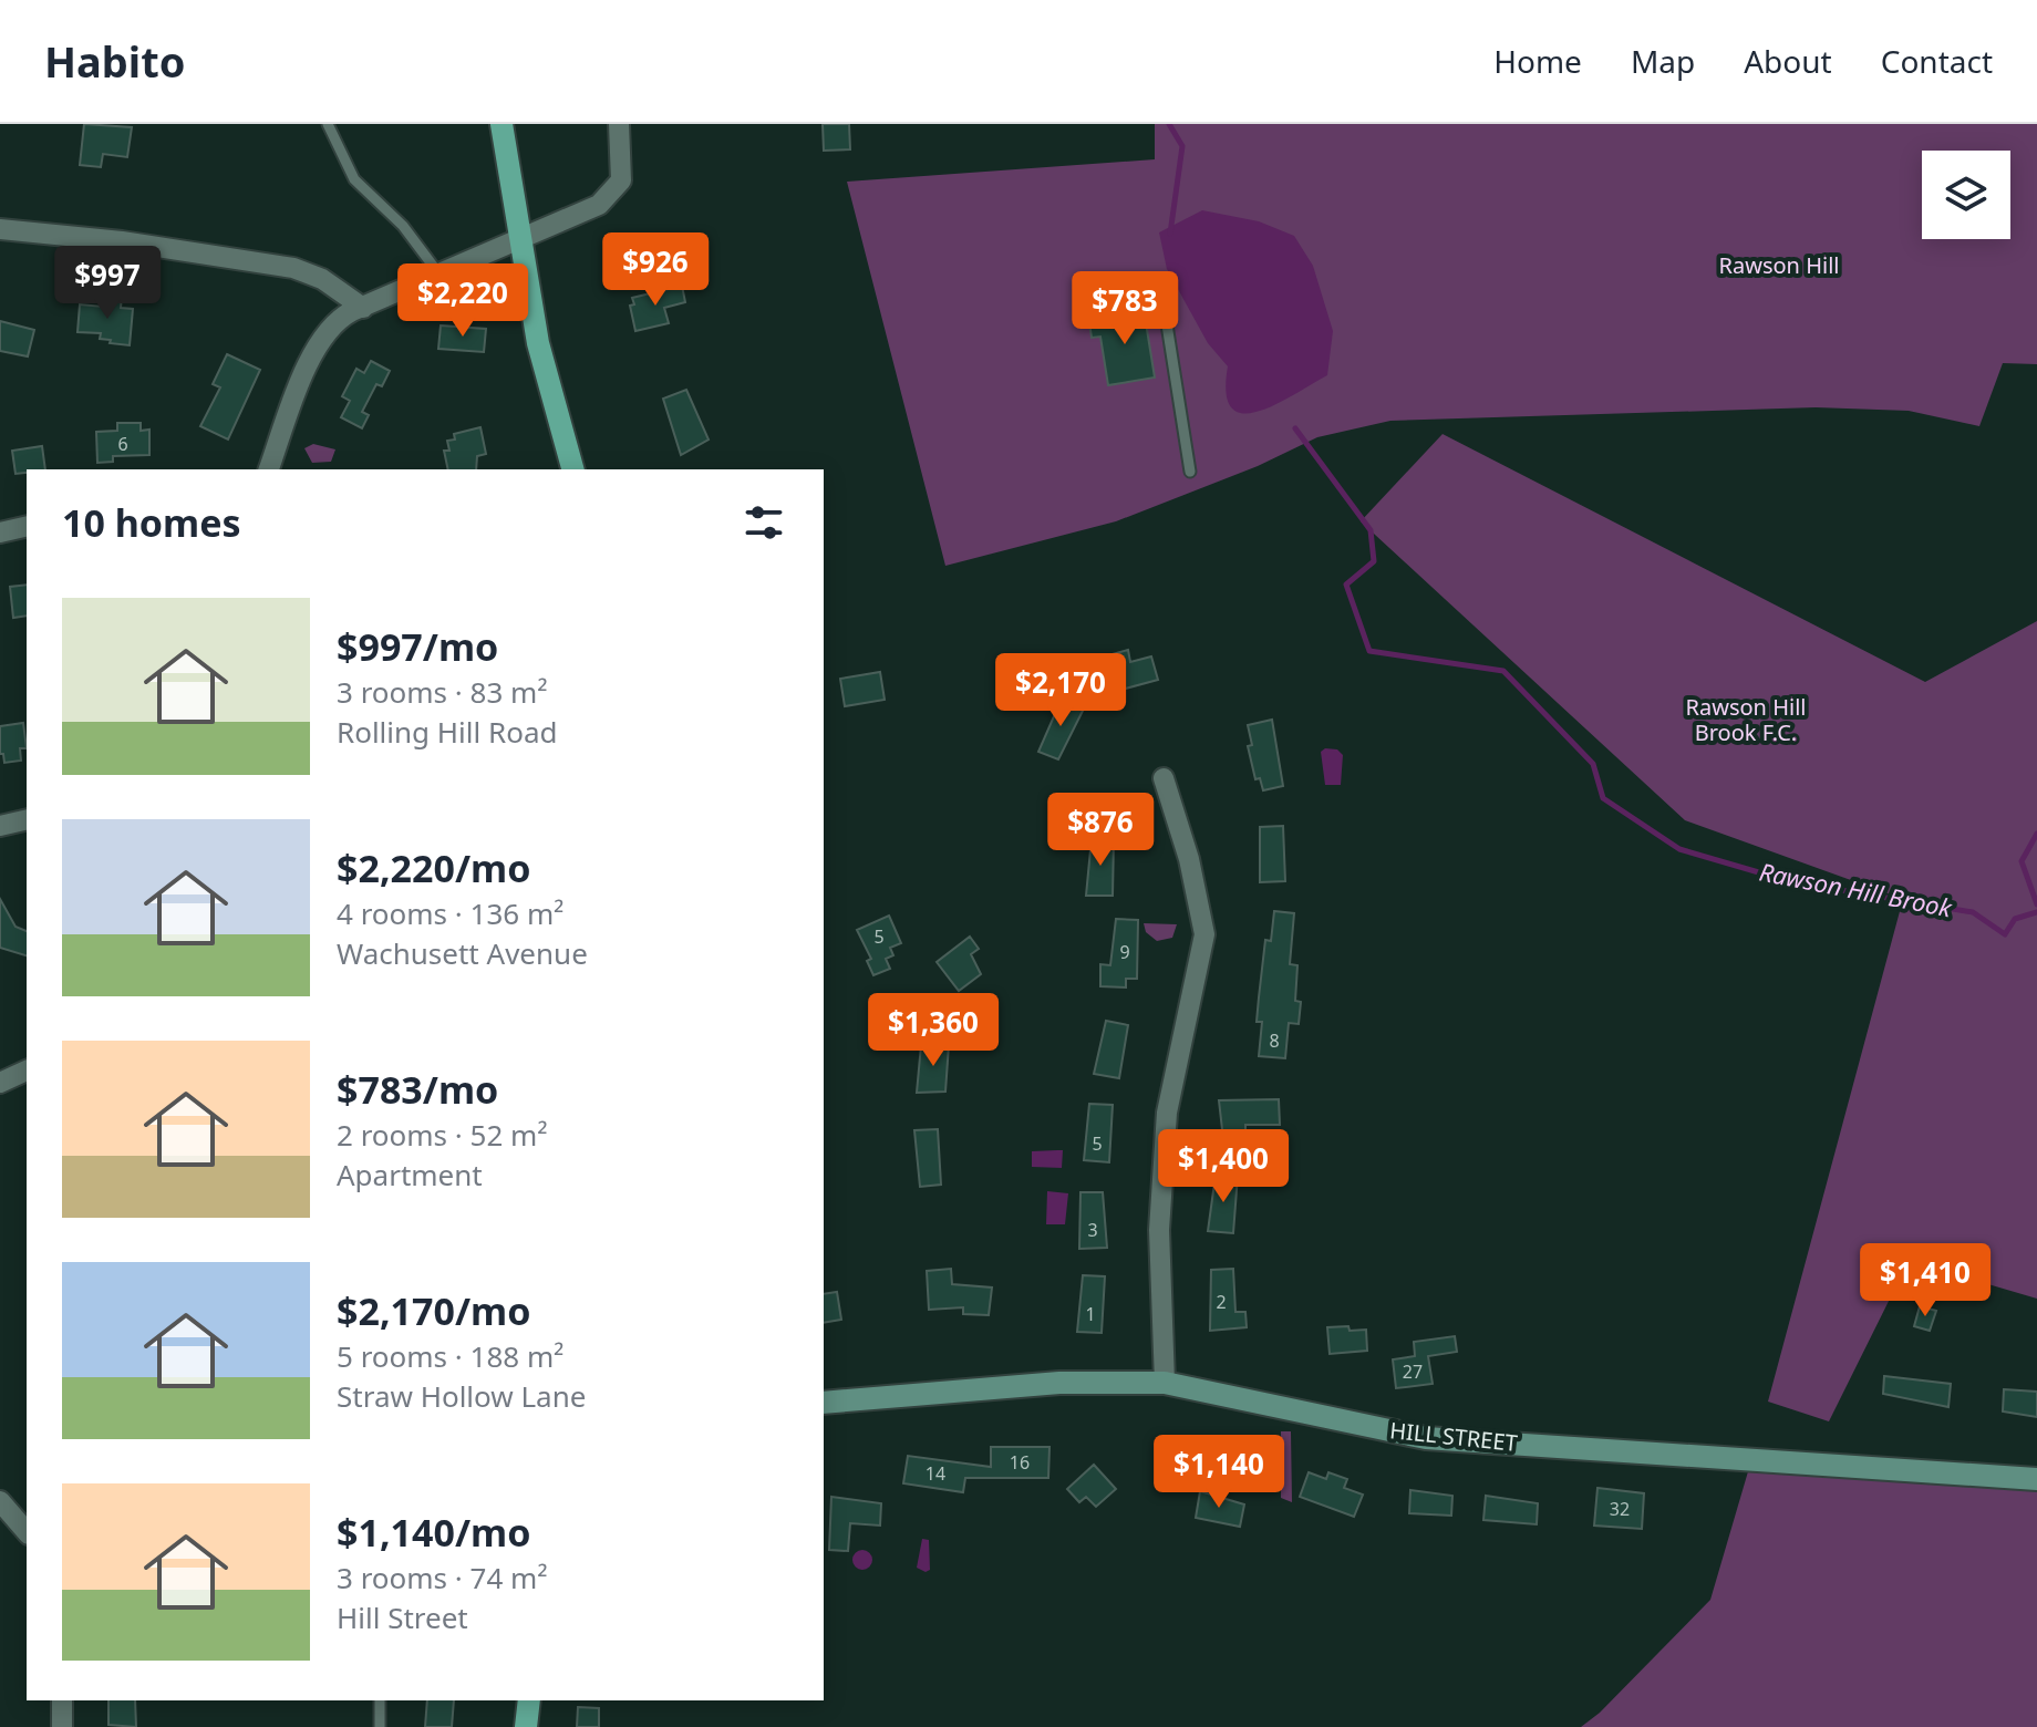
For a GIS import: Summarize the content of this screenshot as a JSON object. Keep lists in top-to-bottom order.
{
  "streets": {
    "street": ["HILL STREET"]
  },
  "water": ["Rawson Hill Brook"],
  "parks": ["Rawson Hill", "Rawson Hill Brook F.C."],
  "house_numbers": [
    "6",
    "5",
    "9",
    "8",
    "5",
    "3",
    "2",
    "1",
    "27",
    "16",
    "14",
    "32"
  ],
  "page": {
    "header": "Habito",
    "nav": [
      "Home",
      "Map",
      "About",
      "Contact"
    ],
    "price": [
      "$926",
      "$997",
      "$2,220",
      "$783",
      "$2,170",
      "$876",
      "$1,360",
      "$1,400",
      "$1,410",
      "$1,140"
    ],
    "heading": "10 homes",
    "list": [
      {
        "name": "$997/mo",
        "note": "3 rooms · 83 m² · Rolling Hill Road"
      },
      {
        "name": "$2,220/mo",
        "note": "4 rooms · 136 m² · Wachusett Avenue"
      },
      {
        "name": "$783/mo",
        "note": "2 rooms · 52 m² · Apartment"
      },
      {
        "name": "$2,170/mo",
        "note": "5 rooms · 188 m² · Straw Hollow Lane"
      },
      {
        "name": "$1,140/mo",
        "note": "3 rooms · 74 m² · Hill Street"
      }
    ]
  }
}
